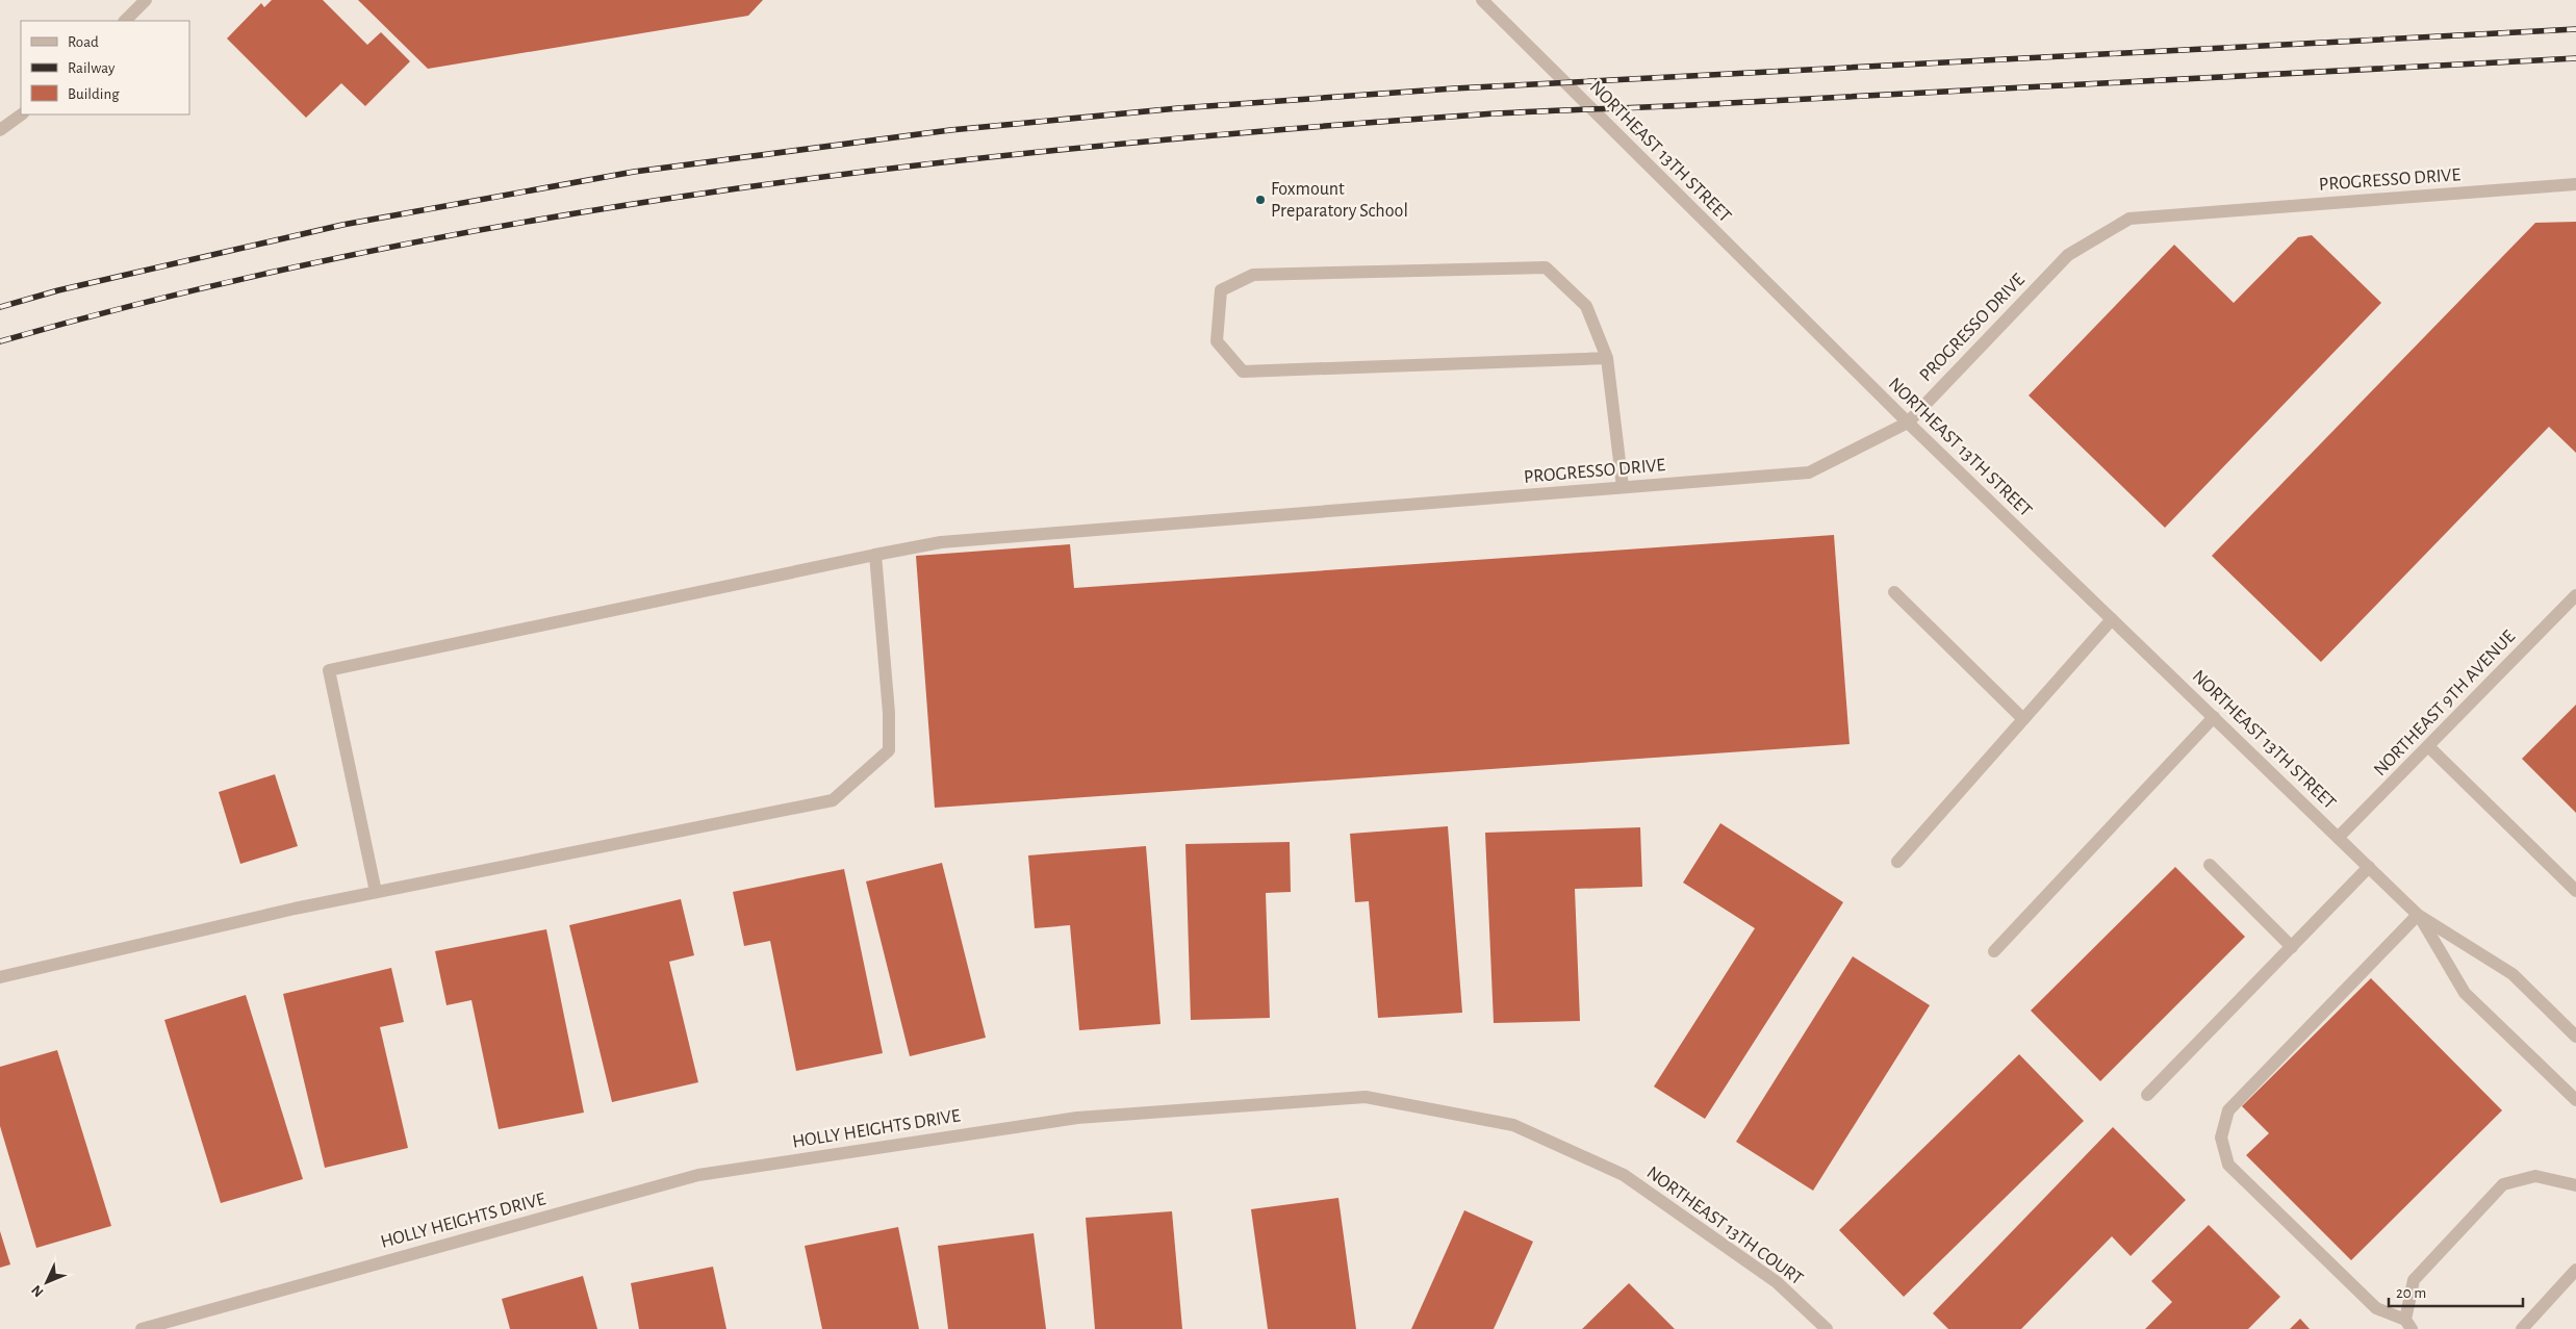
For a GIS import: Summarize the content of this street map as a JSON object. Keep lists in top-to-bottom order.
{
  "streets": {
    "street": [
      "NORTHEAST 13TH STREET",
      "PROGRESSO DRIVE",
      "NORTHEAST 9TH AVENUE",
      "HOLLY HEIGHTS DRIVE",
      "NORTHEAST 13TH COURT"
    ]
  },
  "crossings": [
    ["NORTHEAST 13TH STREET", "PROGRESSO DRIVE"],
    ["NORTHEAST 13TH STREET", "NORTHEAST 9TH AVENUE"],
    ["HOLLY HEIGHTS DRIVE", "NORTHEAST 13TH COURT"]
  ],
  "places": ["Foxmount Preparatory School"],
  "legend": ["Road", "Railway", "Building"],
  "scale_bar": "20 m",
  "north": "bottom left"
}
